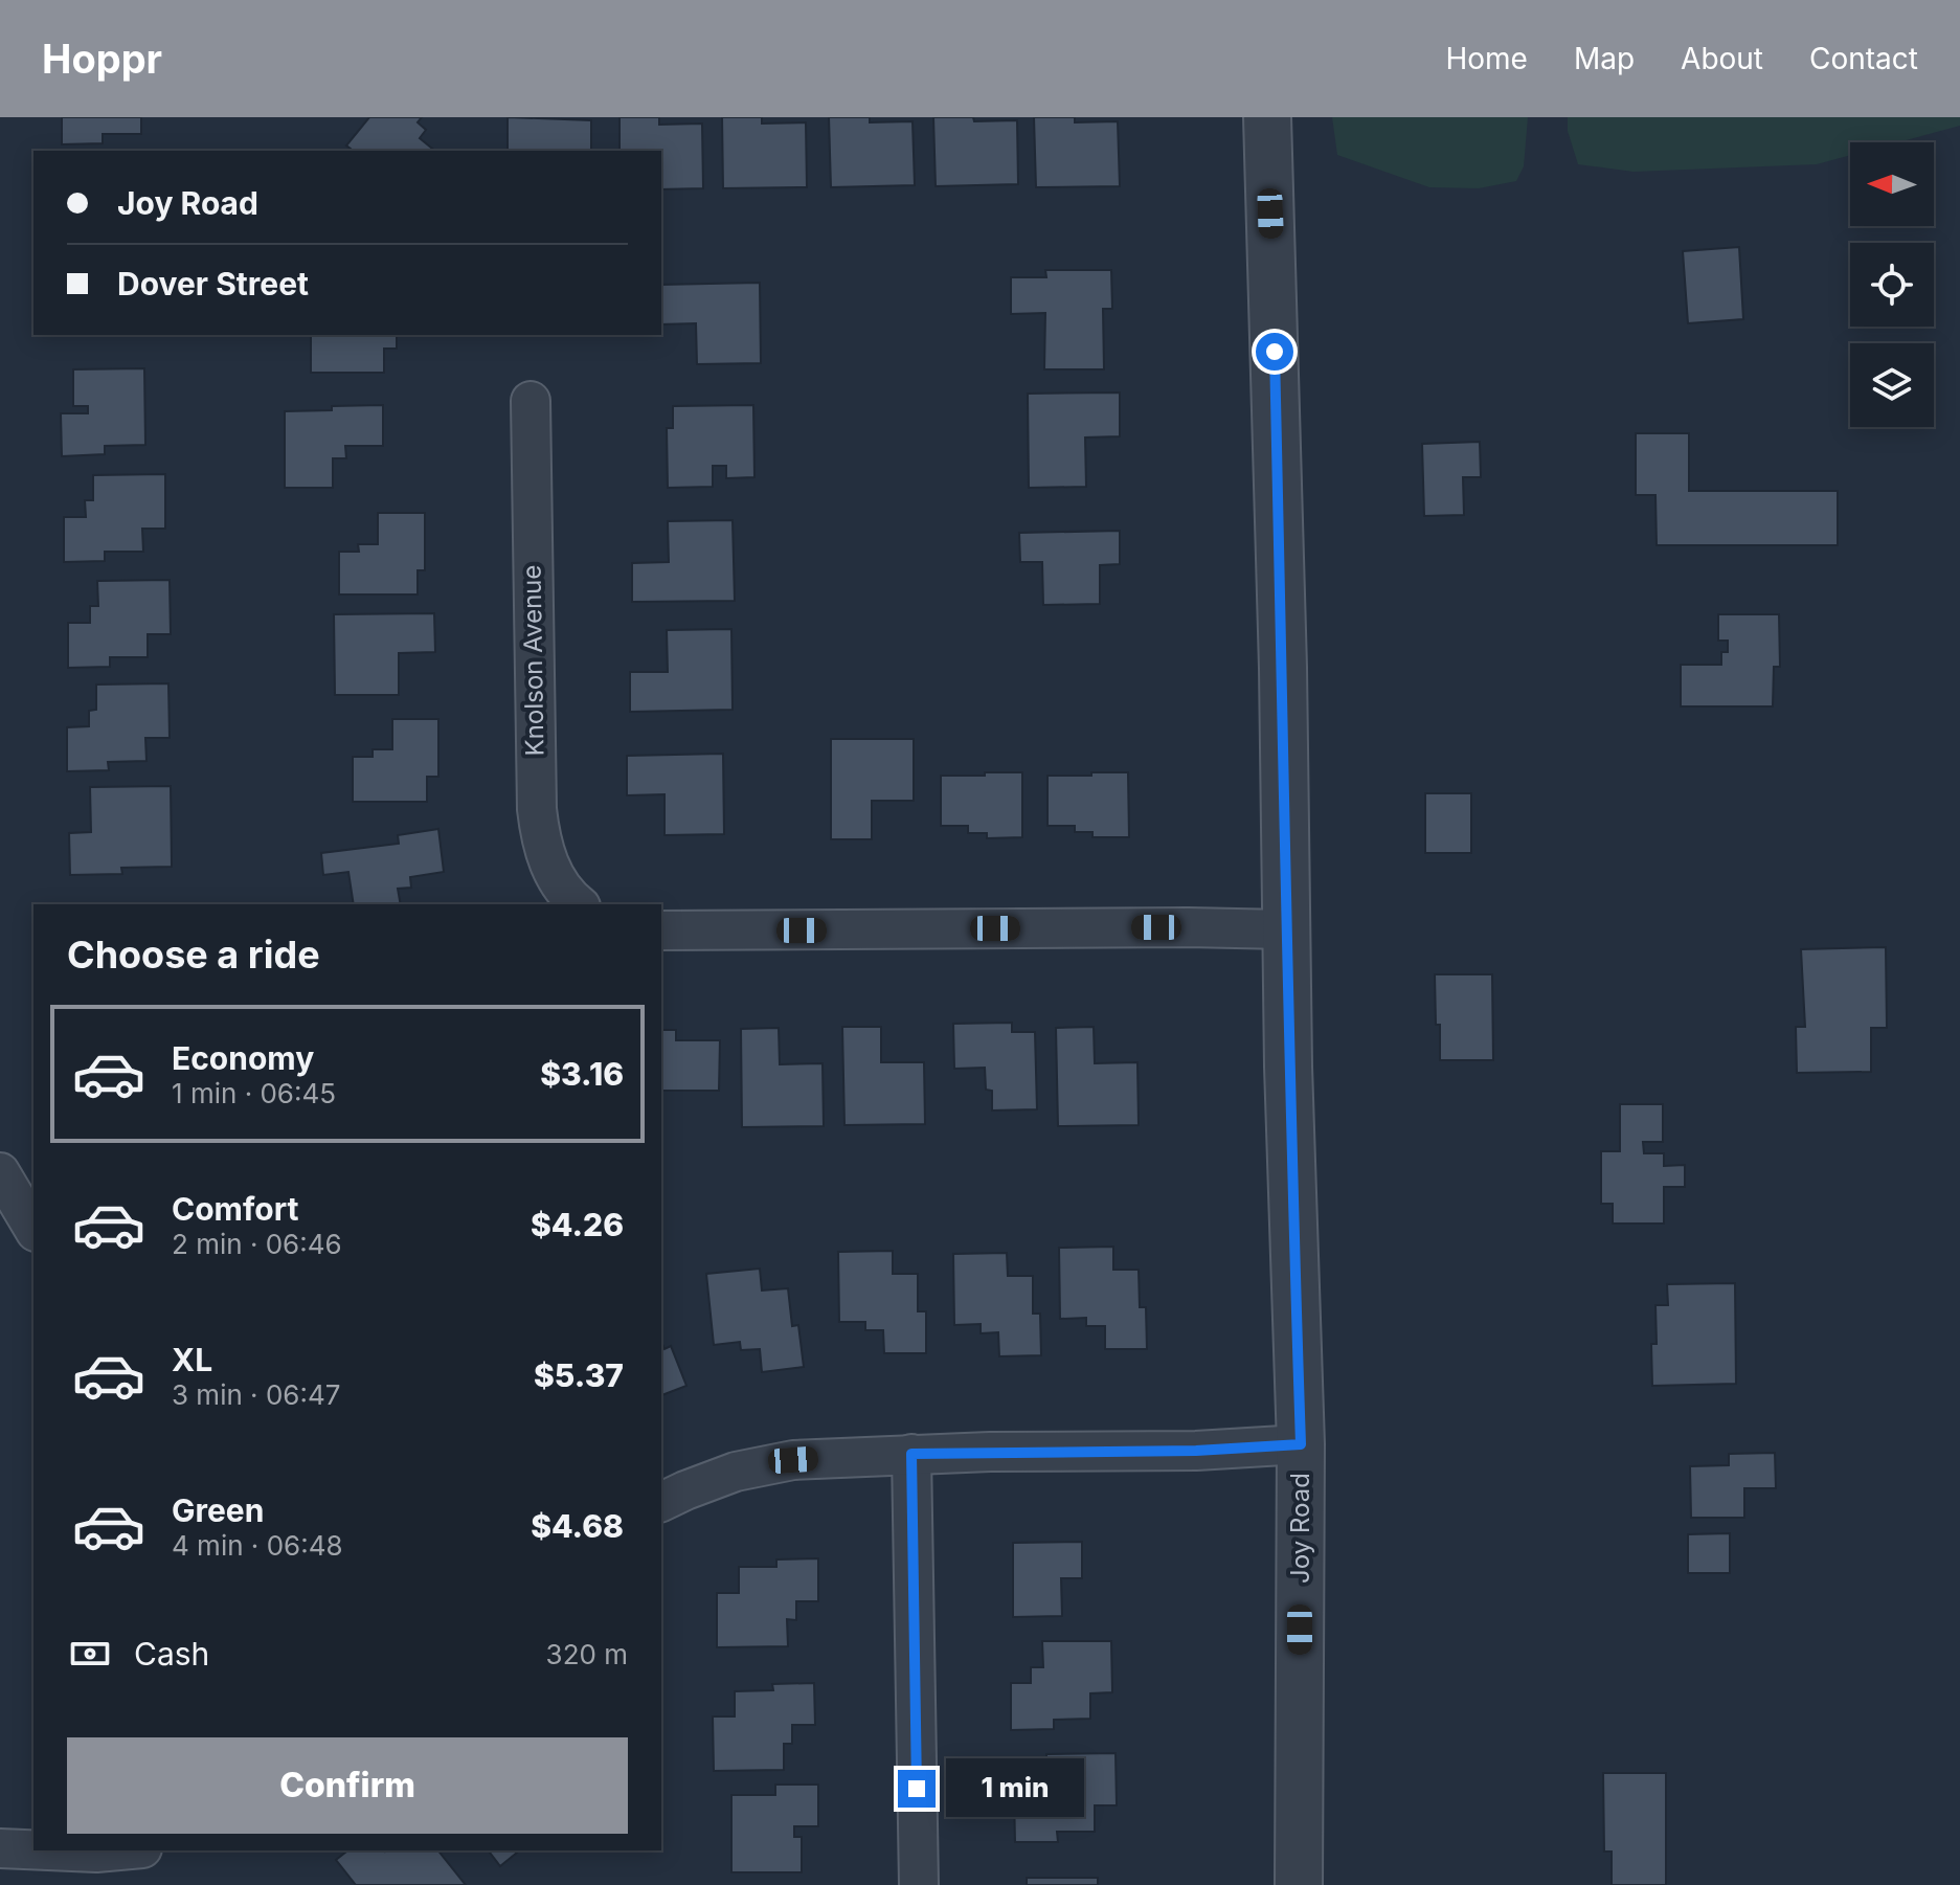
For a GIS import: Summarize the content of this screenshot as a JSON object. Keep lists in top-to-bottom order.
{
  "streets": {
    "street": ["Knolson Avenue", "Joy Road"]
  },
  "north": "left",
  "page": {
    "header": "Hoppr",
    "nav": [
      "Home",
      "Map",
      "About",
      "Contact"
    ],
    "banner": ["Joy Road", "Dover Street"],
    "heading": "Choose a ride",
    "list": [
      {
        "name": "Economy",
        "note": "1 min · 06:45",
        "value": "$3.16"
      },
      {
        "name": "Comfort",
        "note": "2 min · 06:46",
        "value": "$4.26"
      },
      {
        "name": "XL",
        "note": "3 min · 06:47",
        "value": "$5.37"
      },
      {
        "name": "Green",
        "note": "4 min · 06:48",
        "value": "$4.68"
      }
    ],
    "pay": ["Cash", "320 m"],
    "buttons": "Confirm",
    "bubble": "1 min"
  }
}
